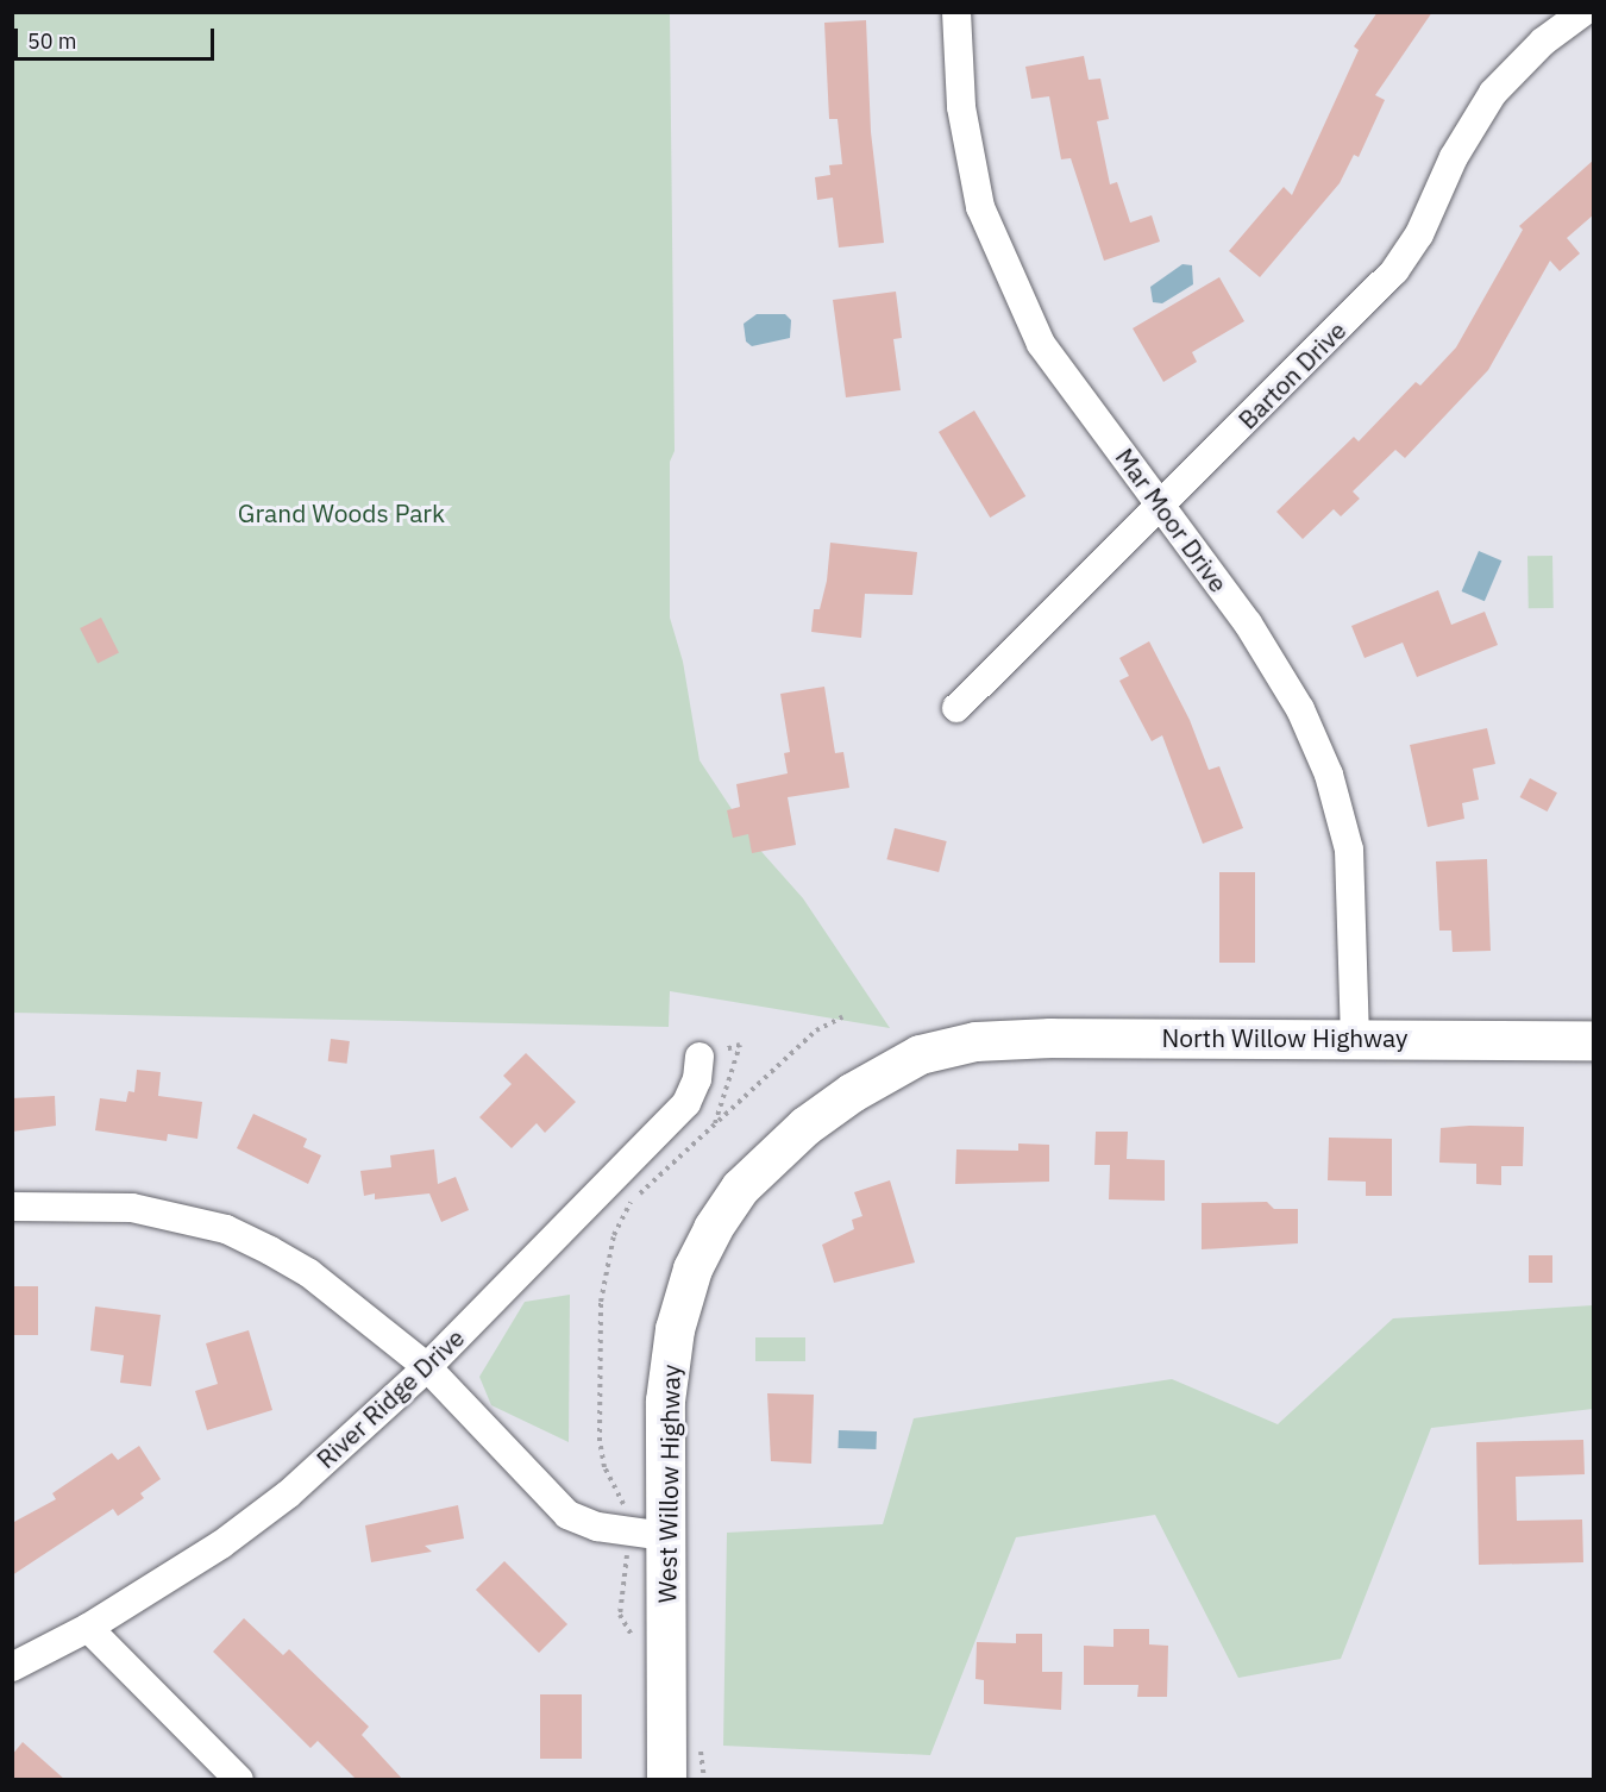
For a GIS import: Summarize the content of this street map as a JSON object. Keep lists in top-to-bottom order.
{
  "streets": {
    "street": [
      "Barton Drive",
      "Mar Moor Drive",
      "North Willow Highway",
      "River Ridge Drive",
      "West Willow Highway"
    ]
  },
  "crossings": [
    ["Barton Drive", "Mar Moor Drive"],
    ["Mar Moor Drive", "North Willow Highway"],
    ["North Willow Highway", "West Willow Highway"]
  ],
  "parks": ["Grand Woods Park"],
  "scale_bar": "50 m"
}
